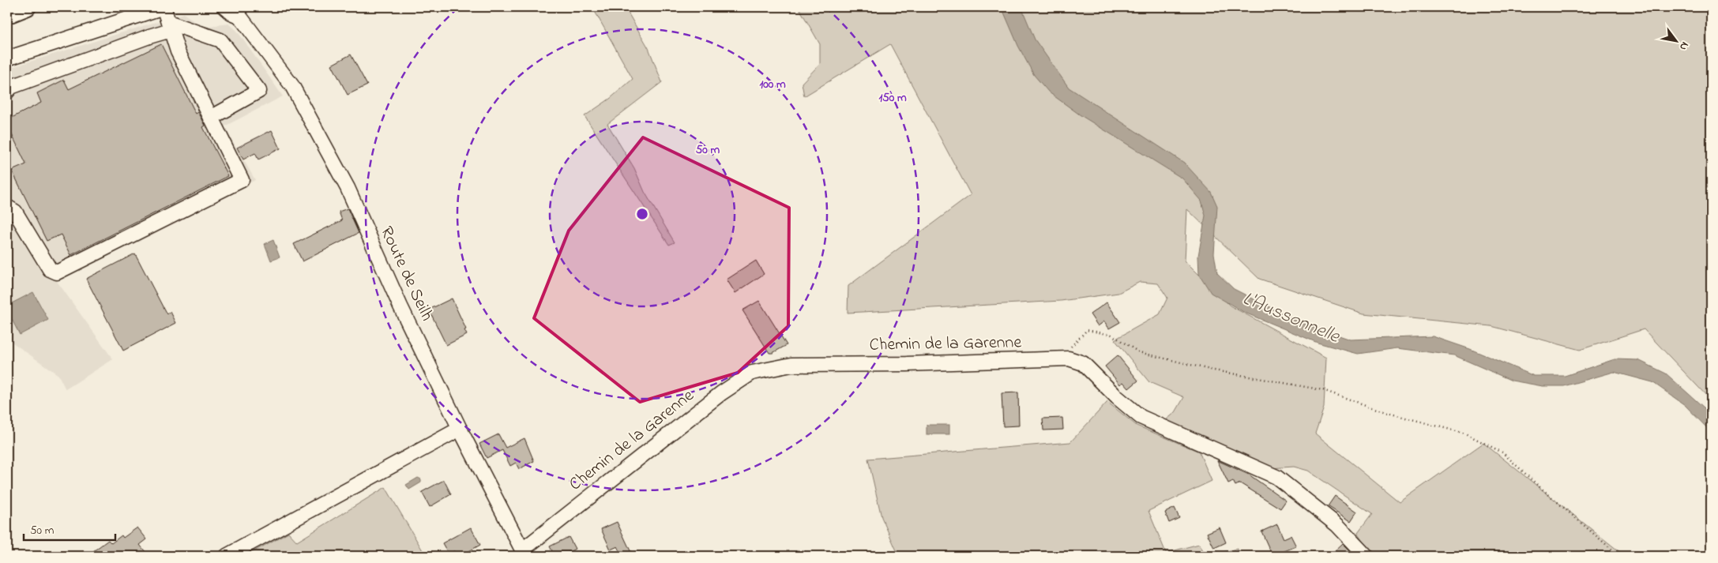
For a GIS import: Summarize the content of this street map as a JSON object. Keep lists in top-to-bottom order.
{
  "streets": {
    "street": ["Route de Seilh", "Chemin de la Garenne"]
  },
  "crossings": [
    ["Route de Seilh", "Chemin de la Garenne"]
  ],
  "water": ["L'Aussonnelle"],
  "scale_bar": "50 m",
  "north": "bottom right",
  "rings": ["100 m", "150 m", "50 m"]
}
